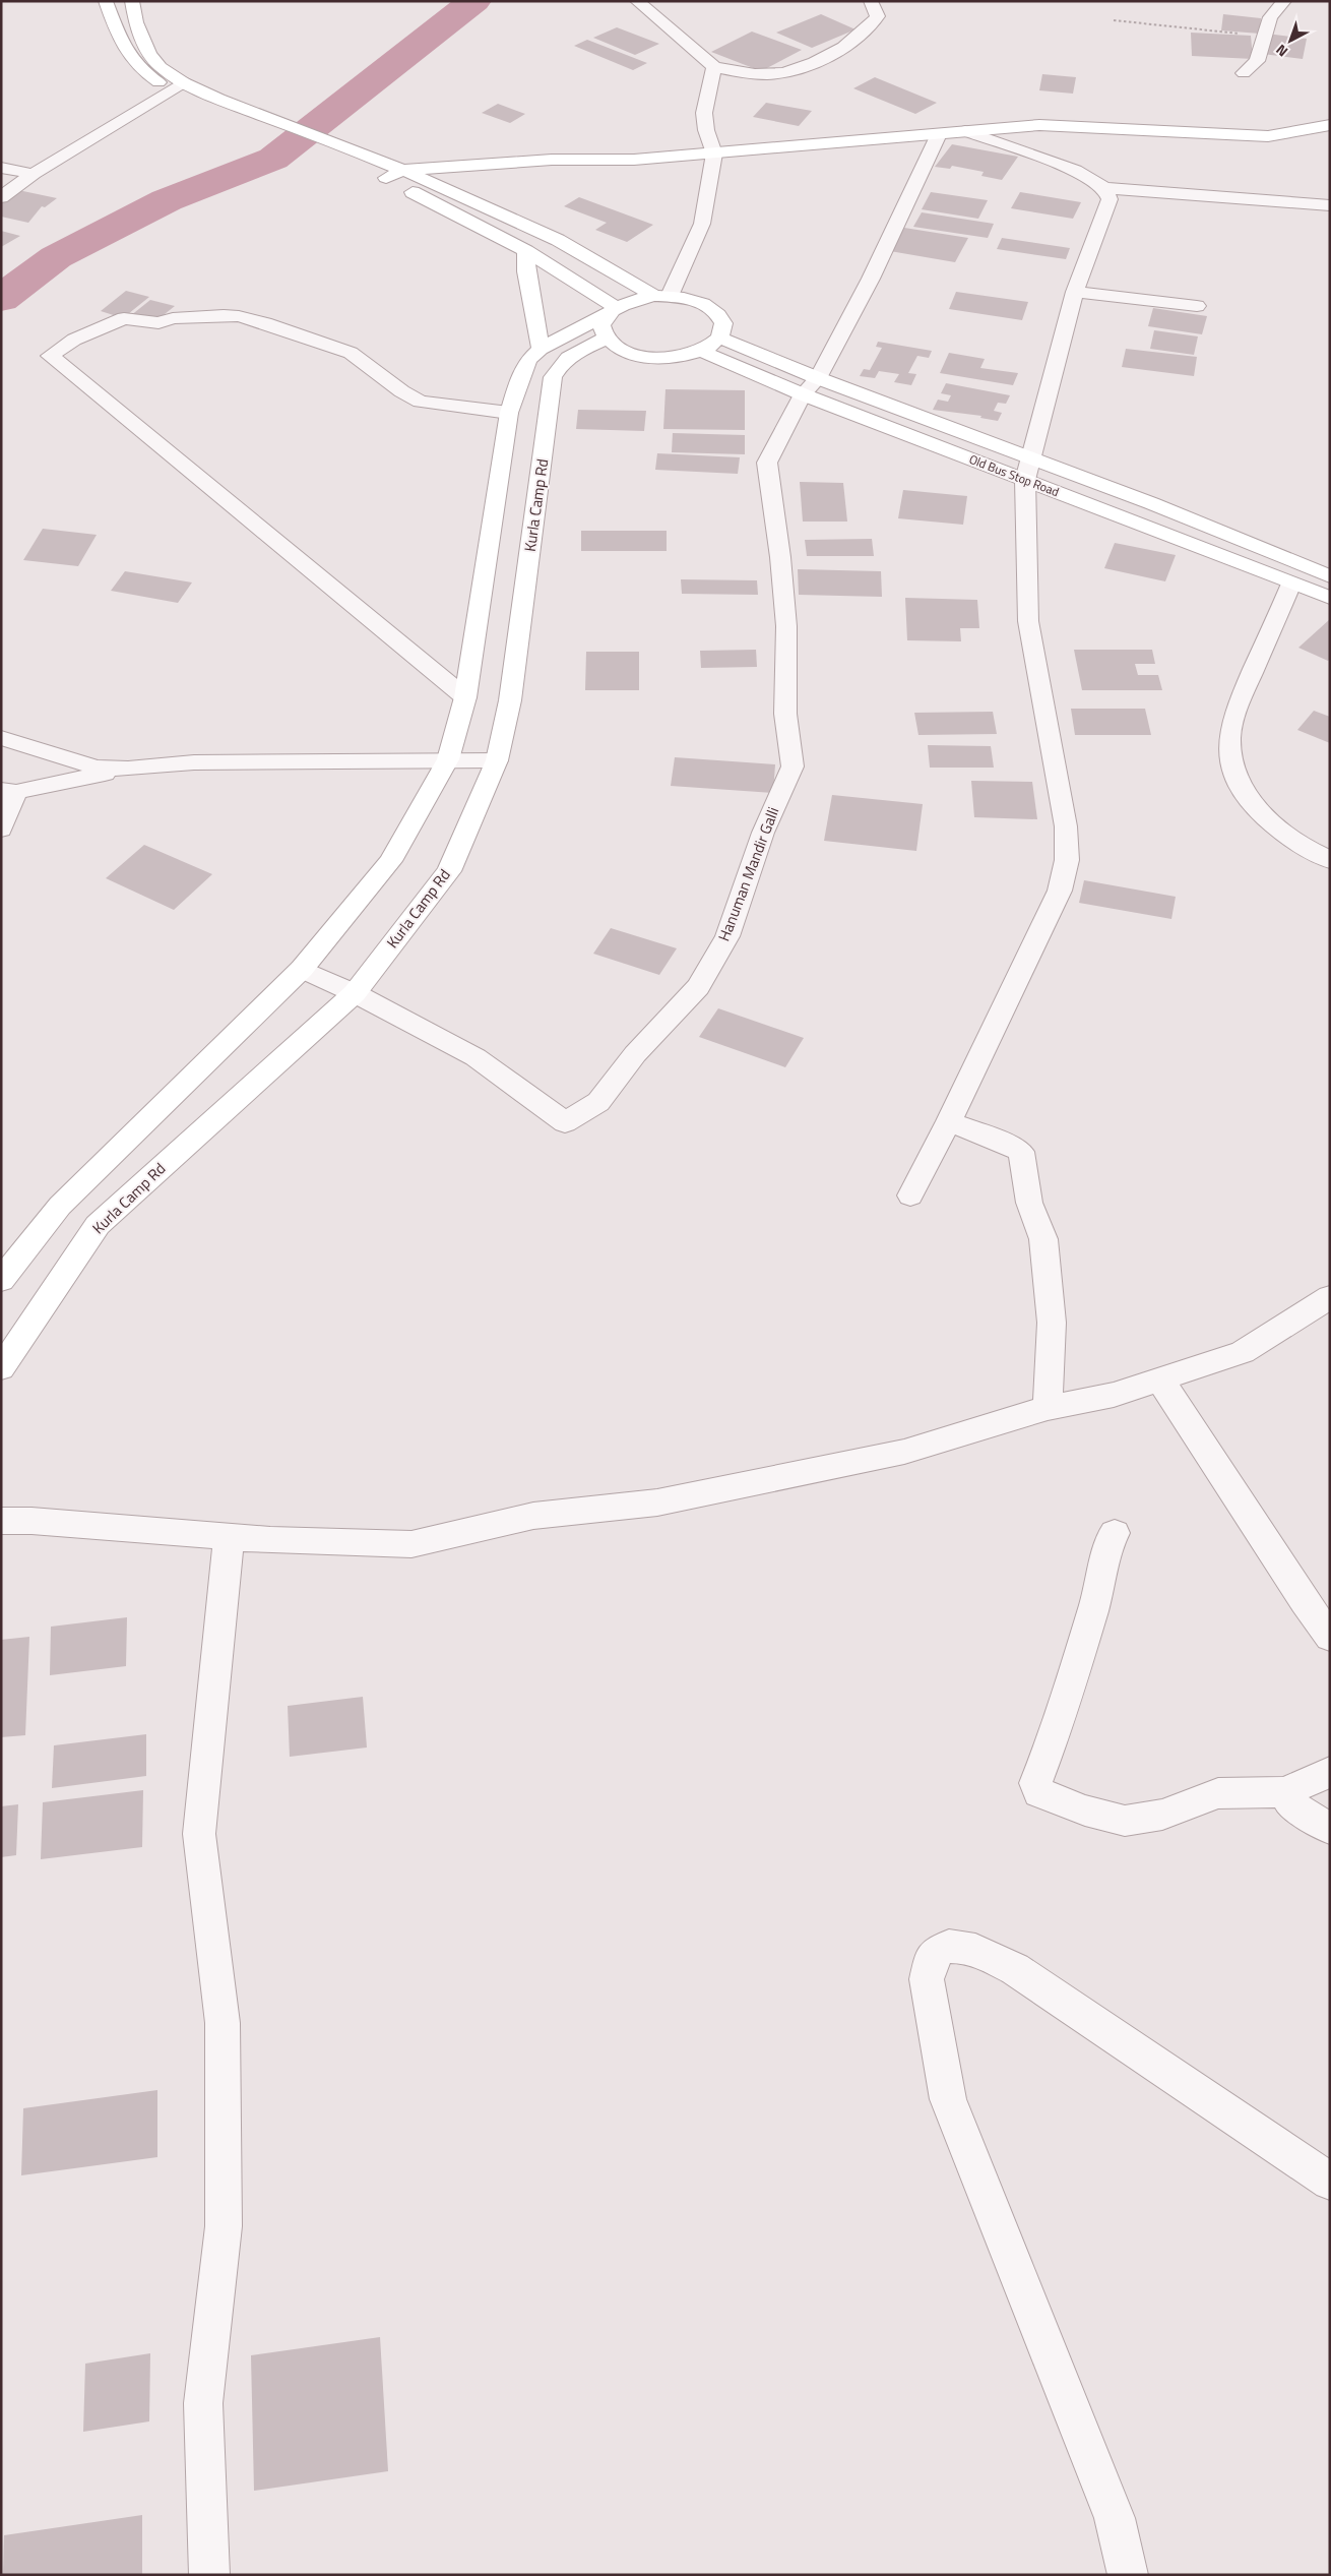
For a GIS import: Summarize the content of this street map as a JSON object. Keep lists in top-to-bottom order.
{
  "streets": {
    "main road": ["Old Bus Stop Road", "Kurla Camp Rd"],
    "street": ["Hanuman Mandir Galli"]
  },
  "crossings": [
    ["Old Bus Stop Road", "Hanuman Mandir Galli"],
    ["Kurla Camp Rd", "Hanuman Mandir Galli"]
  ],
  "north": "bottom left"
}
